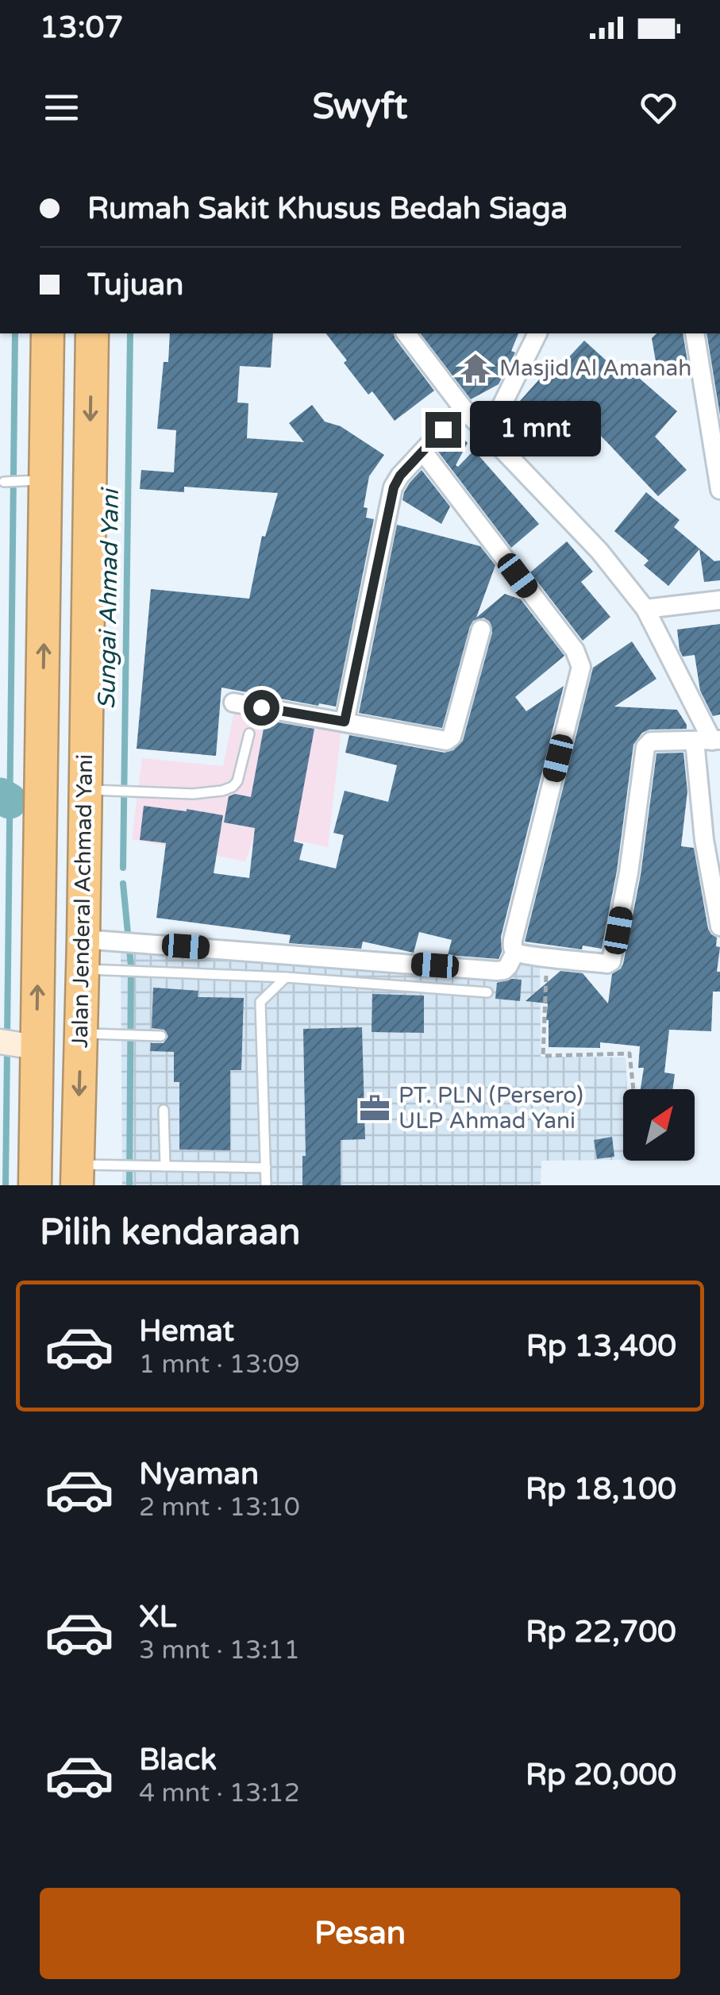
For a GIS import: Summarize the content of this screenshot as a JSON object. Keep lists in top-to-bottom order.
{
  "streets": {
    "highway": ["Jalan Jenderal Achmad Yani"]
  },
  "water": ["Sungai Ahmad Yani"],
  "places": {
    "temple": ["Masjid Al Amanah"],
    "office": ["PT. PLN (Persero) ULP Ahmad Yani"]
  },
  "north": "top right",
  "page": {
    "status": "13:07",
    "header": "Swyft",
    "banner": ["Rumah Sakit Khusus Bedah Siaga", "Tujuan"],
    "bubble": "1 mnt",
    "heading": "Pilih kendaraan",
    "list": [
      {
        "name": "Hemat",
        "note": "1 mnt · 13:09",
        "value": "Rp 13,400"
      },
      {
        "name": "Nyaman",
        "note": "2 mnt · 13:10",
        "value": "Rp 18,100"
      },
      {
        "name": "XL",
        "note": "3 mnt · 13:11",
        "value": "Rp 22,700"
      },
      {
        "name": "Black",
        "note": "4 mnt · 13:12",
        "value": "Rp 20,000"
      }
    ],
    "buttons": "Pesan"
  }
}
